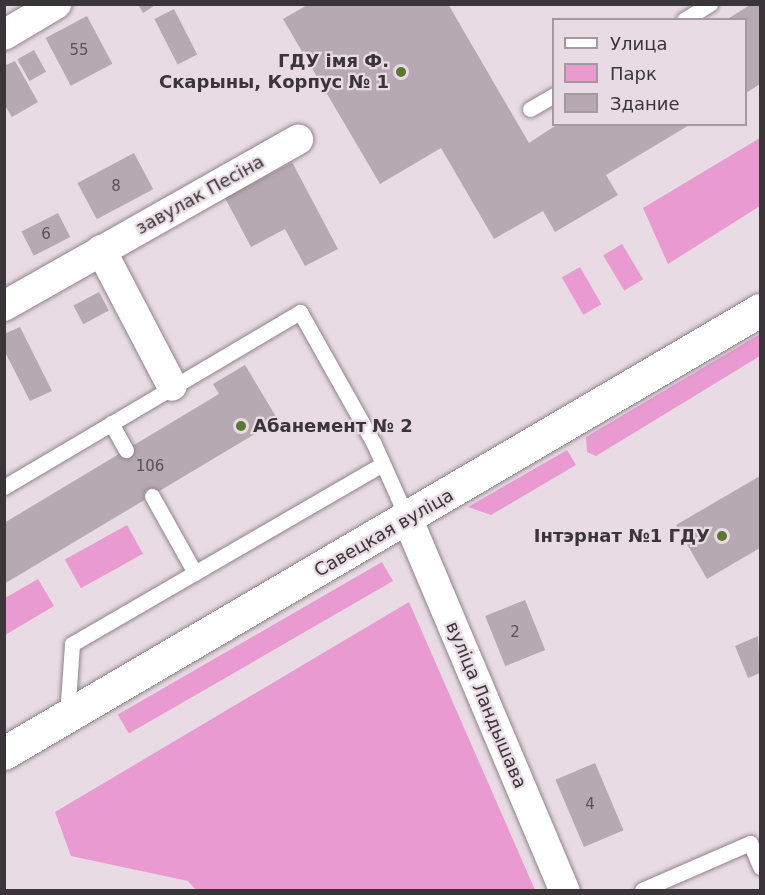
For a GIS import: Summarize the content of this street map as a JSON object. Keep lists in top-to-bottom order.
{
  "streets": {
    "main road": ["Савецкая вуліца"],
    "street": ["завулак Песіна", "вуліца Ландышава"]
  },
  "crossings": [
    ["Савецкая вуліца", "вуліца Ландышава"]
  ],
  "places": ["ГДУ імя Ф. Скарыны, Корпус № 1", "Абанемент № 2", "Інтэрнат №1 ГДУ"],
  "house_numbers": [
    "55",
    "8",
    "6",
    "106",
    "2",
    "4"
  ],
  "legend": ["Улица", "Парк", "Здание"]
}
